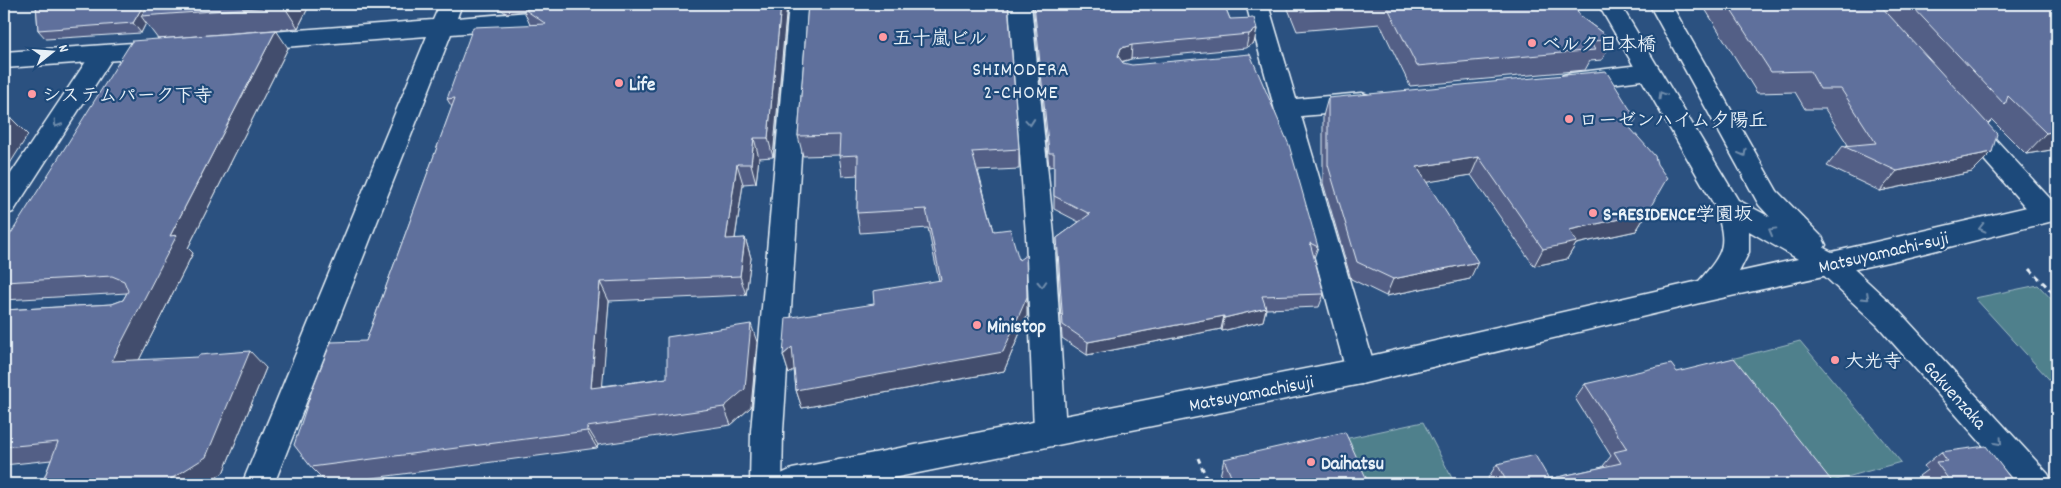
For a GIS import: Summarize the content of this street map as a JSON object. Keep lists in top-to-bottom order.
{
  "streets": {
    "street": ["Matsuyamachi-suji", "Matsuyamachisuji", "Gakuenzaka"]
  },
  "crossings": [
    ["Matsuyamachi-suji", "Matsuyamachisuji"],
    ["Matsuyamachi-suji", "Gakuenzaka"]
  ],
  "one_way": ["Matsuyamachi-suji"],
  "districts": ["SHIMODERA 2-CHOME"],
  "places": [
    "五十嵐ビル",
    "ベルク日本橋",
    "Life",
    "システムパーク下寺",
    "ローゼンハイム夕陽丘",
    "S-RESIDENCE学園坂",
    "Ministop",
    "大光寺",
    "Daihatsu"
  ],
  "north": "right"
}
